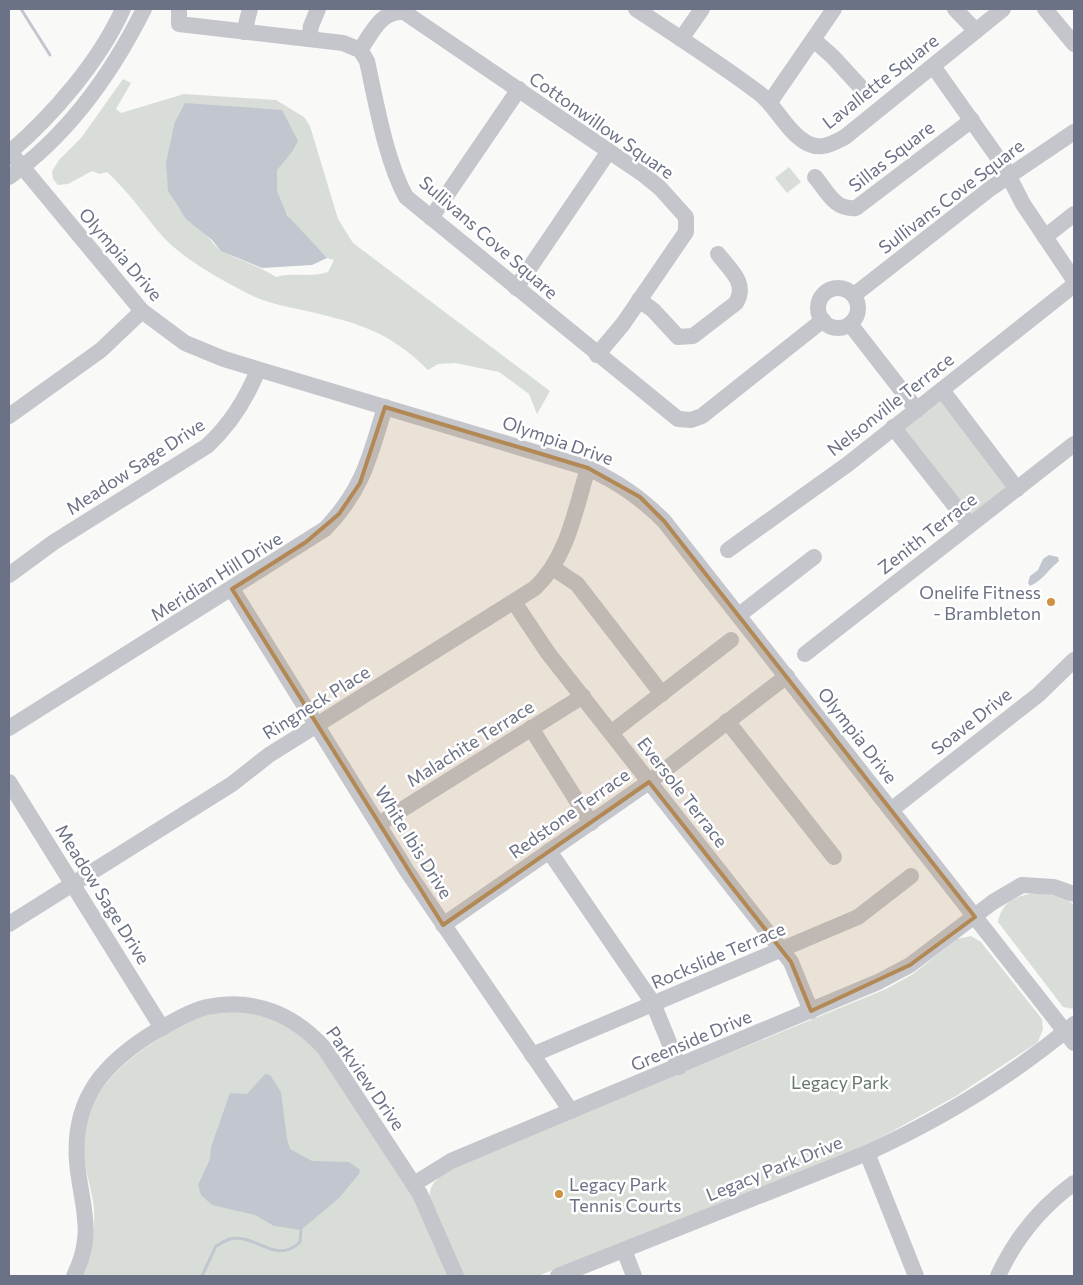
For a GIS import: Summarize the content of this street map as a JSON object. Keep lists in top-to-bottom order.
{
  "streets": {
    "street": [
      "Lavallette Square",
      "Cottonwillow Square",
      "Sillas Square",
      "Sullivans Cove Square",
      "Olympia Drive",
      "Nelsonville Terrace",
      "Meadow Sage Drive",
      "Zenith Terrace",
      "Meridian Hill Drive",
      "Ringneck Place",
      "Soave Drive",
      "Malachite Terrace",
      "Eversole Terrace",
      "Redstone Terrace",
      "White Ibis Drive",
      "Rockslide Terrace",
      "Greenside Drive",
      "Parkview Drive",
      "Legacy Park Drive"
    ]
  },
  "crossings": [
    ["Cottonwillow Square", "Sullivans Cove Square"],
    ["Olympia Drive", "Meadow Sage Drive"],
    ["Olympia Drive", "Meridian Hill Drive"],
    ["Olympia Drive", "Ringneck Place"],
    ["Olympia Drive", "Soave Drive"],
    ["Olympia Drive", "Redstone Terrace"],
    ["Olympia Drive", "Greenside Drive"],
    ["Olympia Drive", "Legacy Park Drive"],
    ["Meadow Sage Drive", "Ringneck Place"],
    ["Meadow Sage Drive", "Parkview Drive"],
    ["Meridian Hill Drive", "White Ibis Drive"],
    ["Ringneck Place", "Eversole Terrace"],
    ["Ringneck Place", "White Ibis Drive"],
    ["Malachite Terrace", "Eversole Terrace"],
    ["Malachite Terrace", "White Ibis Drive"],
    ["Eversole Terrace", "Redstone Terrace"],
    ["Eversole Terrace", "Rockslide Terrace"],
    ["Eversole Terrace", "Greenside Drive"],
    ["Redstone Terrace", "White Ibis Drive"],
    ["White Ibis Drive", "Rockslide Terrace"],
    ["White Ibis Drive", "Greenside Drive"],
    ["Greenside Drive", "Parkview Drive"]
  ],
  "parks": ["Legacy Park"],
  "places": ["Onelife Fitness - Brambleton", "Legacy Park Tennis Courts"]
}
